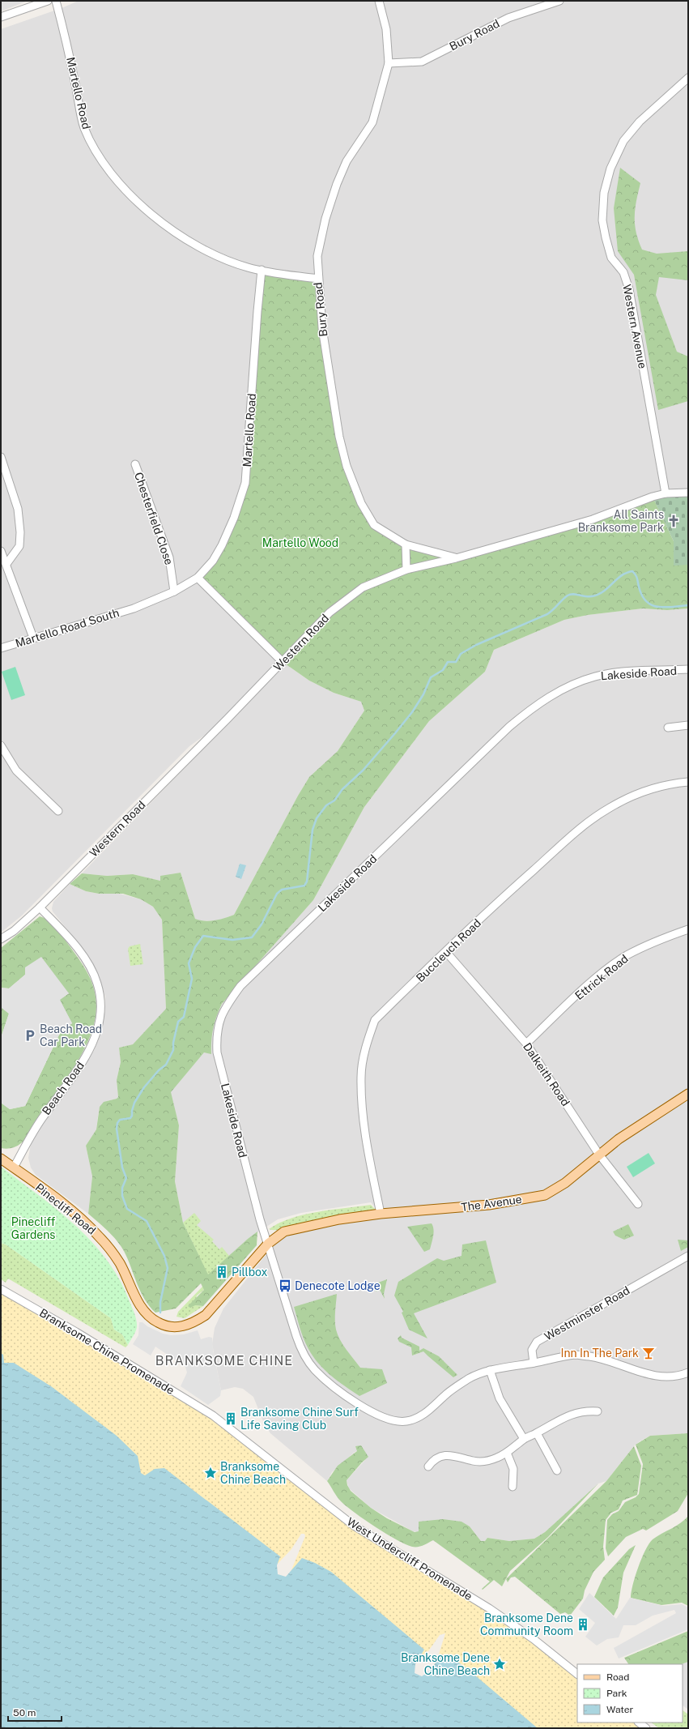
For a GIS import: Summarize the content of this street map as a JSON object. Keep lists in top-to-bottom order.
{
  "streets": {
    "main road": ["The Avenue", "Pinecliff Road"],
    "street": [
      "Bury Road",
      "Martello Road",
      "Western Avenue",
      "Chesterfield Close",
      "Martello Road South",
      "Western Road",
      "Lakeside Road",
      "Buccleuch Road",
      "Ettrick Road",
      "Dalkeith Road",
      "Beach Road",
      "Westminster Road",
      "Branksome Chine Promenade",
      "West Undercliff Promenade"
    ]
  },
  "crossings": [
    ["Bury Road", "Martello Road"],
    ["Bury Road", "Western Road"],
    ["Martello Road", "Chesterfield Close"],
    ["Martello Road", "Martello Road South"],
    ["Western Avenue", "Western Road"],
    ["Western Road", "Beach Road"],
    ["Lakeside Road", "The Avenue"],
    ["Lakeside Road", "Pinecliff Road"],
    ["Buccleuch Road", "Dalkeith Road"],
    ["Buccleuch Road", "The Avenue"],
    ["Ettrick Road", "Dalkeith Road"],
    ["Dalkeith Road", "The Avenue"],
    ["Beach Road", "Pinecliff Road"],
    ["The Avenue", "Pinecliff Road"],
    ["Branksome Chine Promenade", "West Undercliff Promenade"]
  ],
  "districts": ["BRANKSOME CHINE"],
  "parks": ["Martello Wood", "Pinecliff Gardens"],
  "places": {
    "church": ["All Saints Branksome Park"],
    "parking": ["Beach Road Car Park"],
    "building": ["Pillbox", "Branksome Chine Surf Life Saving Club", "Branksome Dene Community Room"],
    "bus stop": ["Denecote Lodge"],
    "bar": ["Inn In The Park"],
    "place": ["Branksome Chine Beach", "Branksome Dene Chine Beach"]
  },
  "legend": ["Road", "Park", "Water"],
  "scale_bar": "50 m"
}
